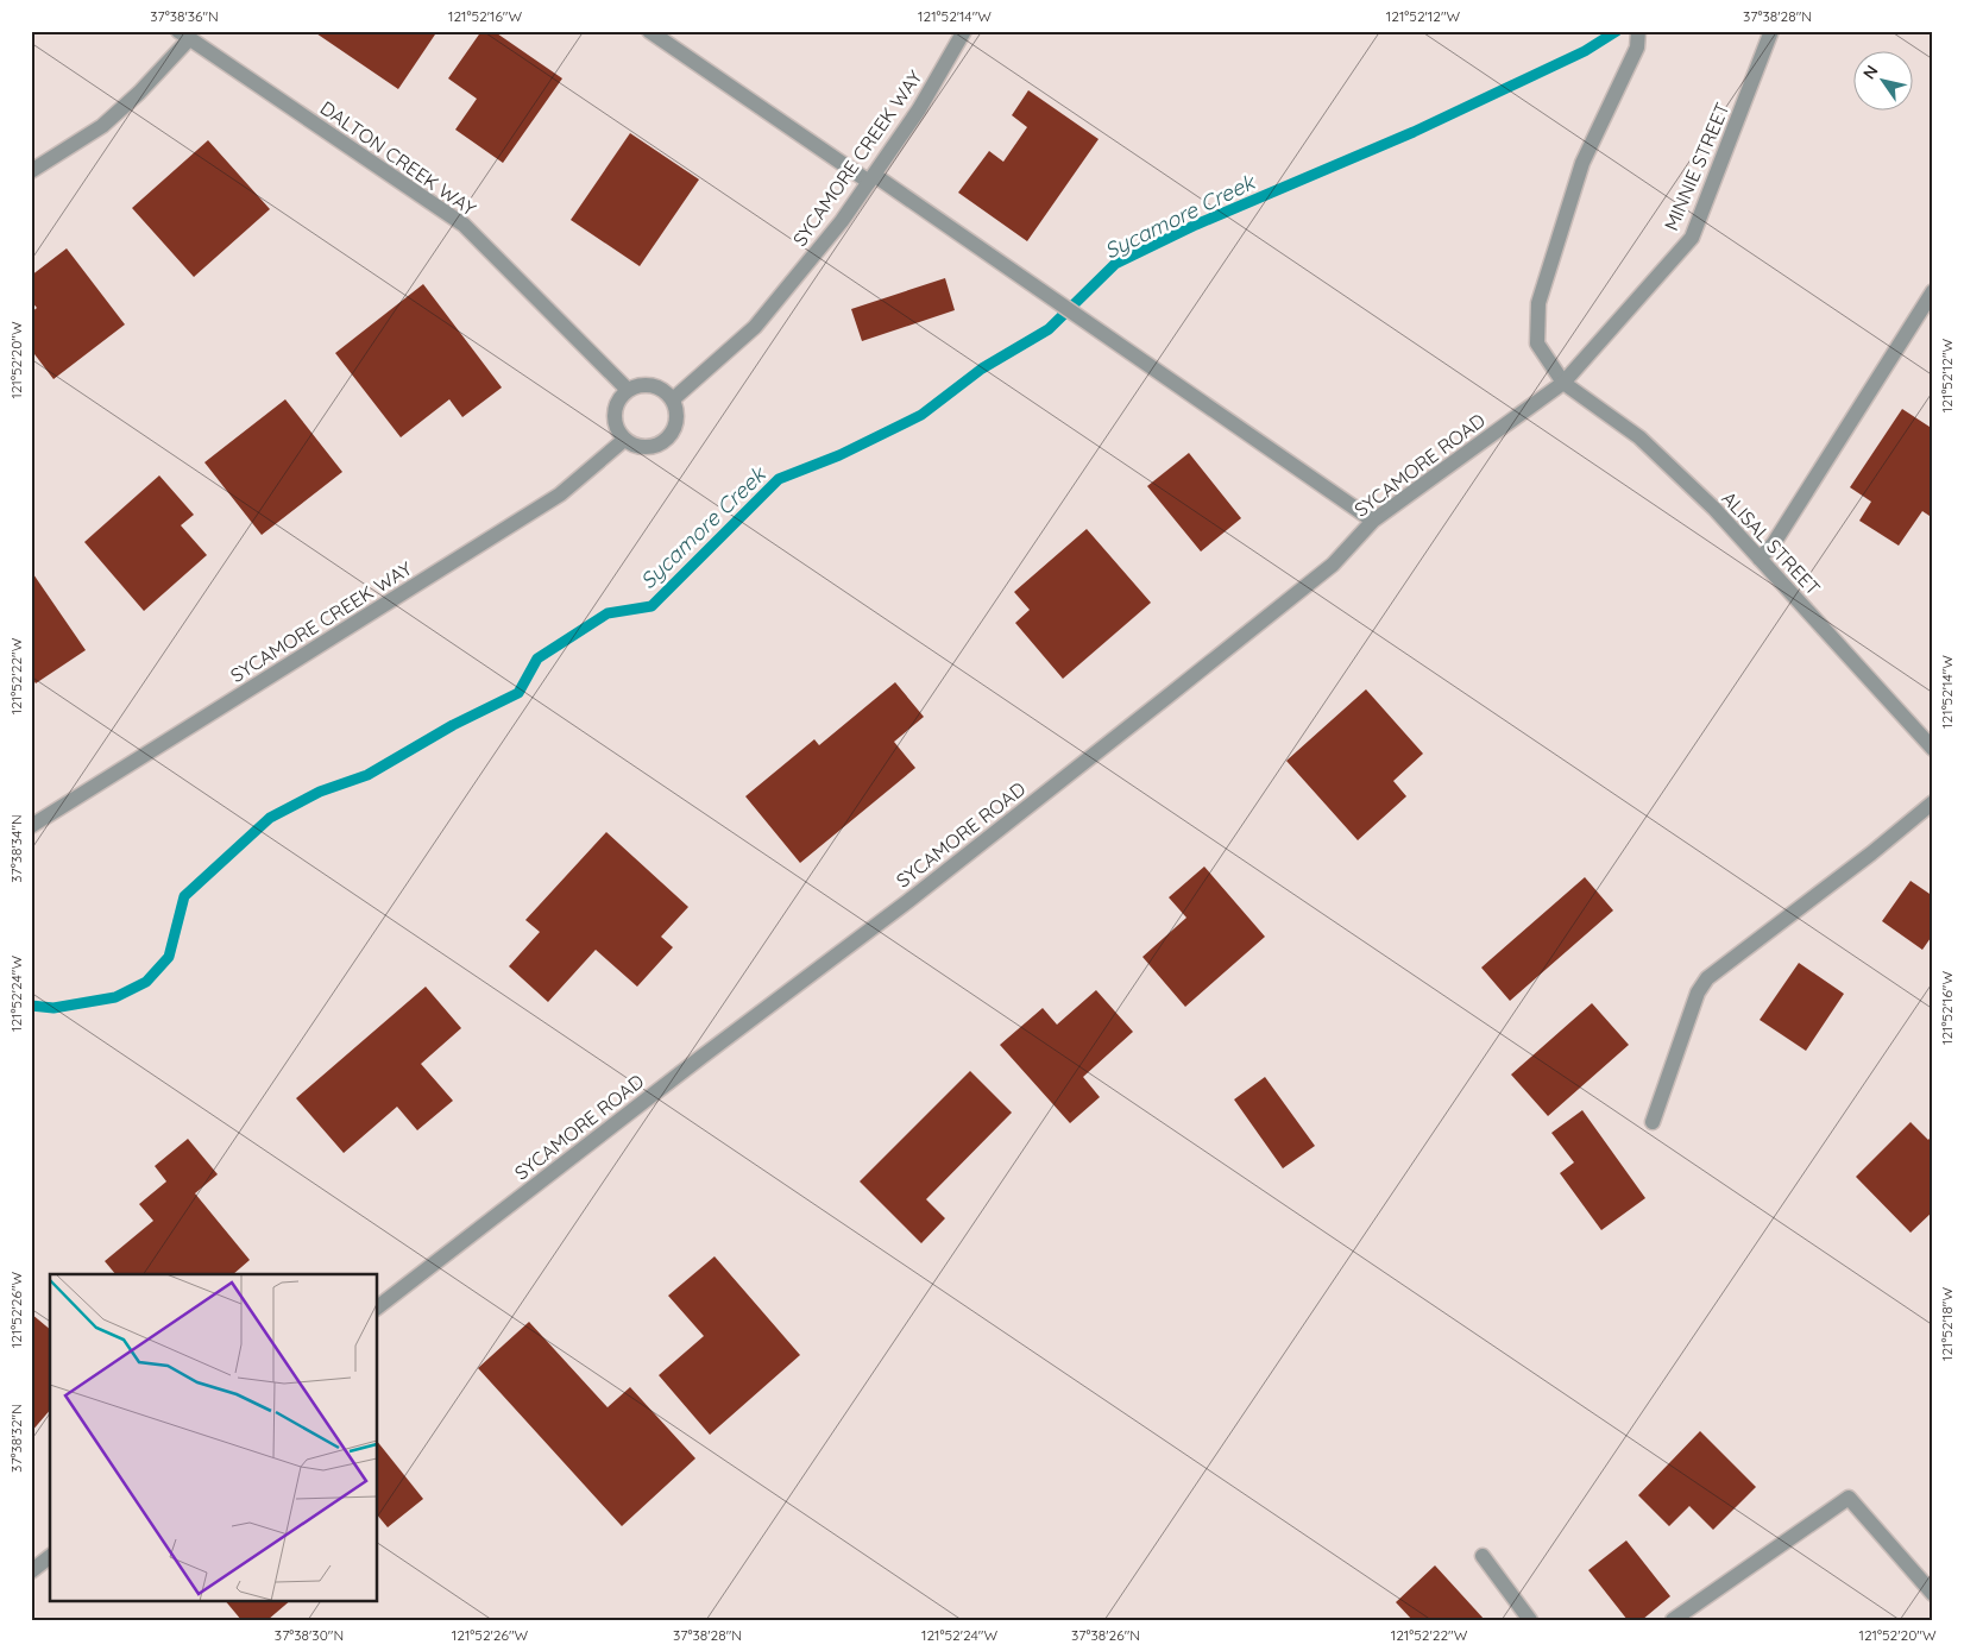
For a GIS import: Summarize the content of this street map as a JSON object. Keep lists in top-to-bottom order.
{
  "streets": {
    "street": [
      "DALTON CREEK WAY",
      "SYCAMORE CREEK WAY",
      "MINNIE STREET",
      "SYCAMORE ROAD",
      "ALISAL STREET"
    ]
  },
  "crossings": [
    ["DALTON CREEK WAY", "SYCAMORE CREEK WAY"],
    ["MINNIE STREET", "SYCAMORE ROAD"],
    ["MINNIE STREET", "ALISAL STREET"],
    ["SYCAMORE ROAD", "ALISAL STREET"]
  ],
  "water": ["Sycamore Creek"],
  "north": "top left",
  "coordinates": [
    "37°38'36\"N",
    "121°52'16\"W",
    "121°52'14\"W",
    "121°52'12\"W",
    "37°38'28\"N",
    "121°52'20\"W",
    "121°52'22\"W",
    "37°38'34\"N",
    "121°52'24\"W",
    "121°52'26\"W",
    "121°52'18\"W",
    "37°38'32\"N",
    "37°38'30\"N",
    "37°38'26\"N"
  ]
}
